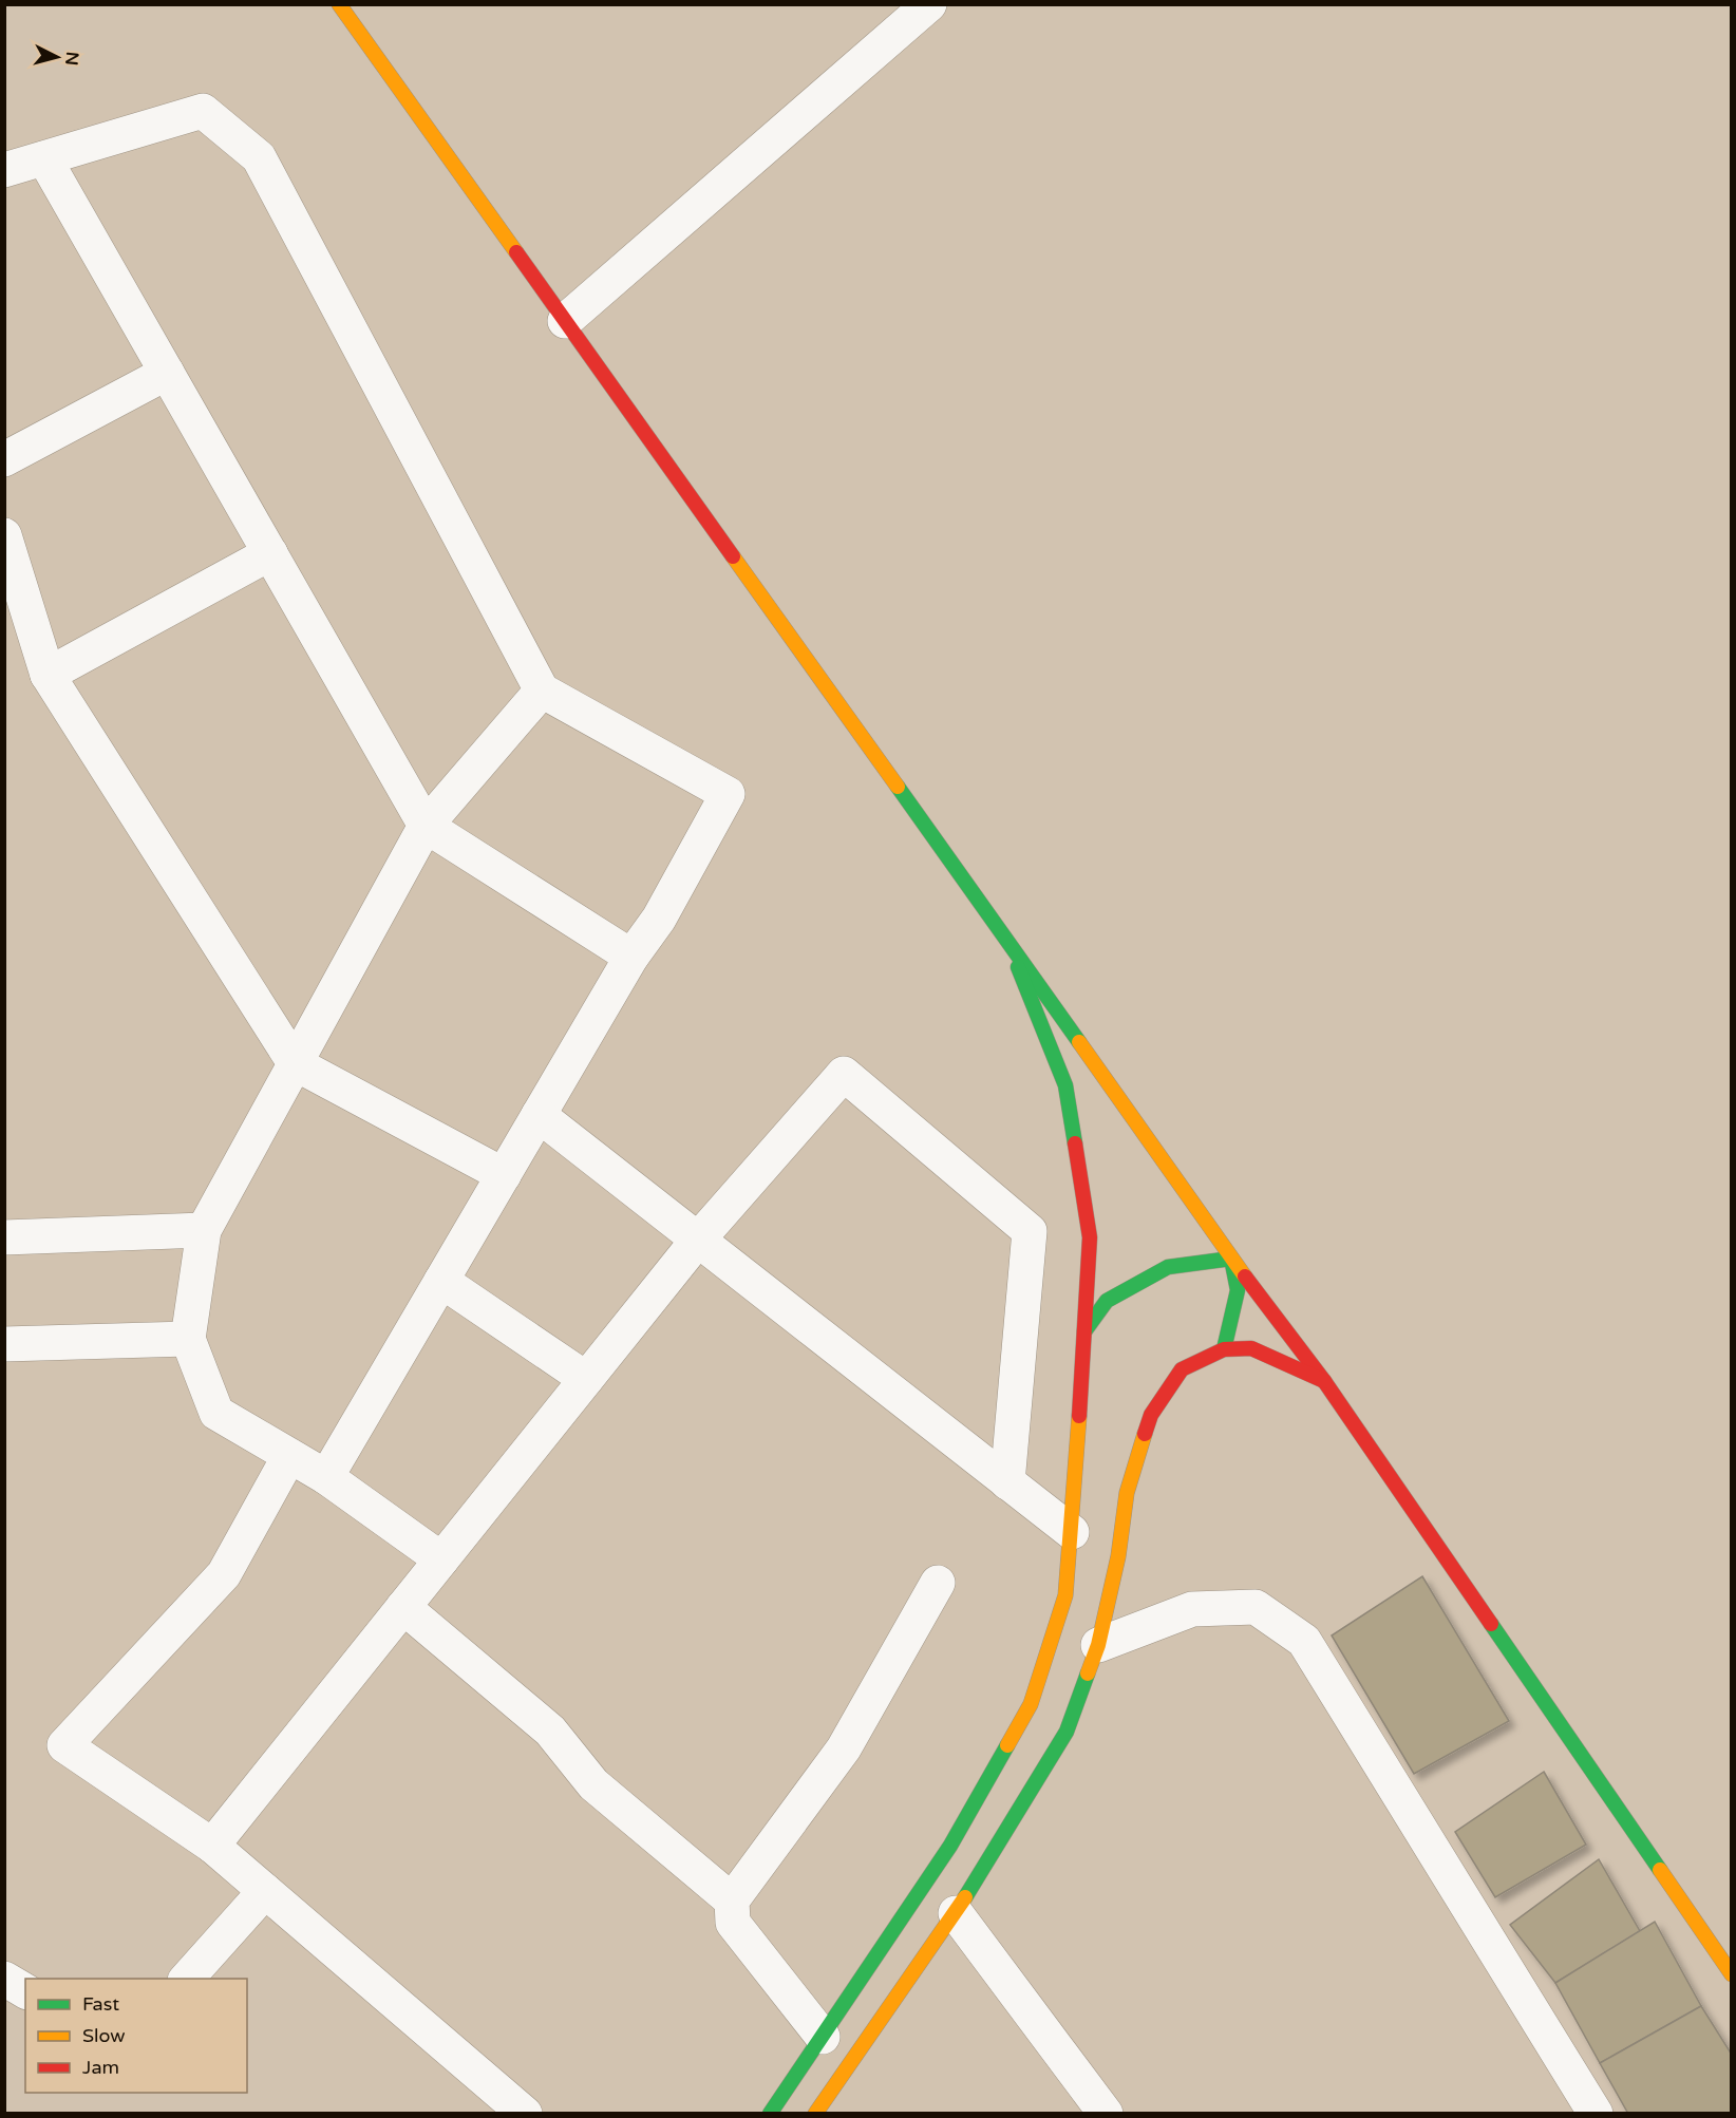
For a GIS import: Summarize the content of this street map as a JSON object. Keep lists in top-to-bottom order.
{
  "legend": ["Fast", "Slow", "Jam"],
  "north": "right"
}
